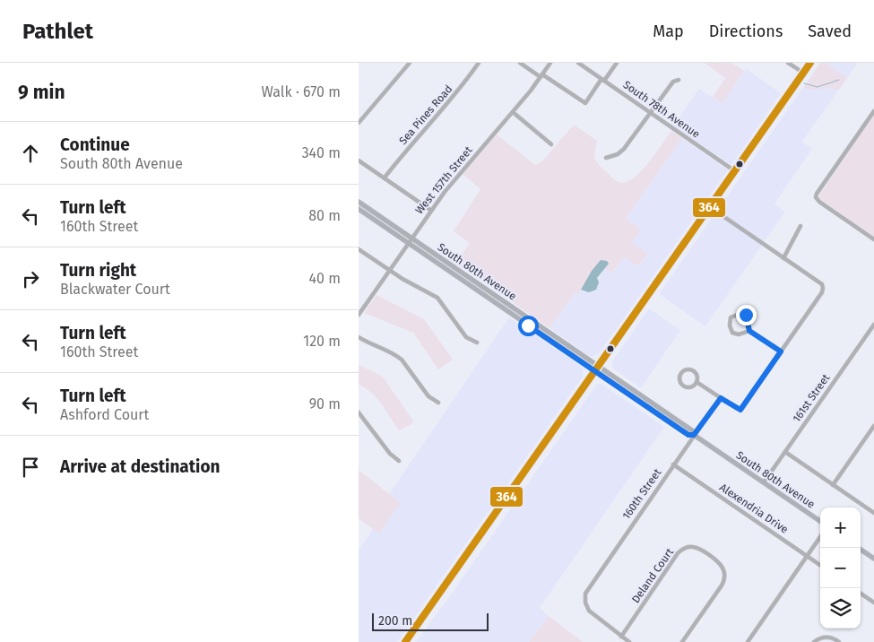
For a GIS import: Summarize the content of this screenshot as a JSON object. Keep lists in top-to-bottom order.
{
  "streets": {
    "street": [
      "South 78th Avenue",
      "Sea Pines Road",
      "West 157th Street",
      "South 80th Avenue",
      "161st Street",
      "160th Street",
      "Alexendria Drive",
      "Deland Court"
    ]
  },
  "crossings": [
    ["West 157th Street", "South 80th Avenue"],
    ["South 80th Avenue", "161st Street"],
    ["South 80th Avenue", "160th Street"],
    ["160th Street", "Alexendria Drive"],
    ["160th Street", "Deland Court"]
  ],
  "lines": ["transit line 364"],
  "scale_bar": "200 m",
  "page": {
    "header": "Pathlet",
    "nav": ["Map", "Directions", "Saved"],
    "heading": ["9 min", "Walk · 670 m"],
    "list": [
      ["Continue", "South 80th Avenue", "340 m"],
      ["Turn left", "160th Street", "80 m"],
      ["Turn right", "Blackwater Court", "40 m"],
      ["Turn left", "160th Street", "120 m"],
      ["Turn left", "Ashford Court", "90 m"],
      "Arrive at destination"
    ],
    "map_buttons": ["+", "−"],
    "scale": "200 m"
  }
}
